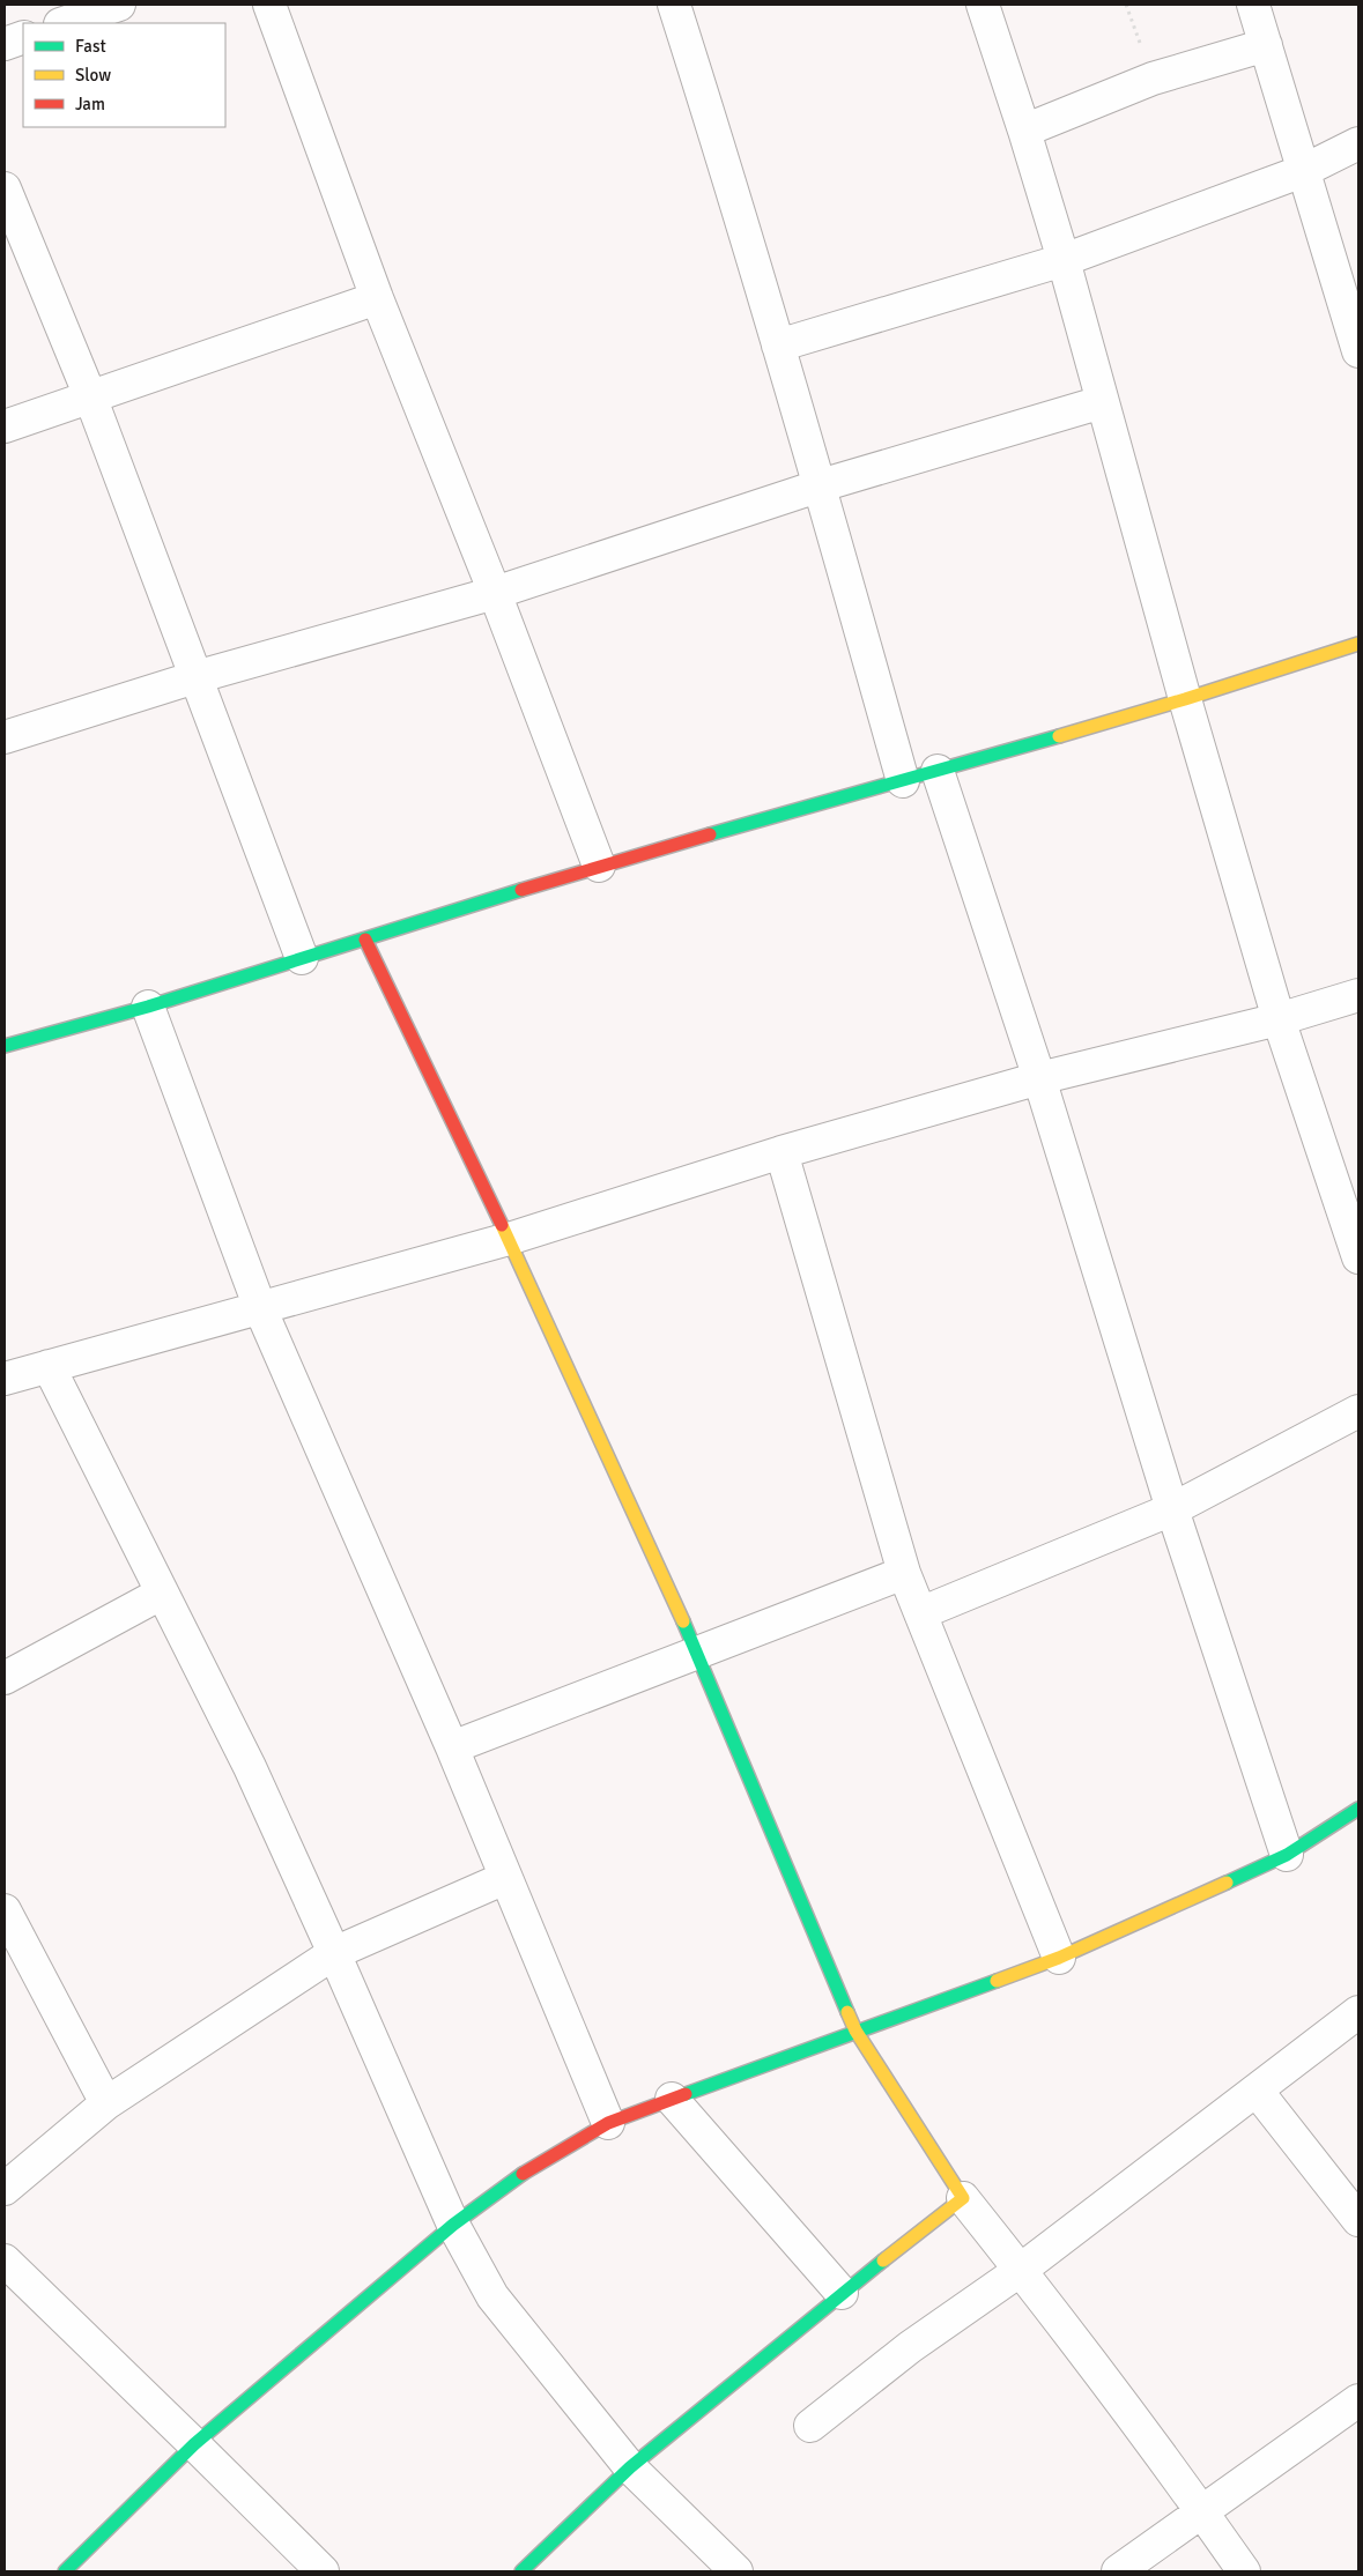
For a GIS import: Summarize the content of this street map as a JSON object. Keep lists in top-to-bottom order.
{
  "legend": ["Fast", "Slow", "Jam"]
}
